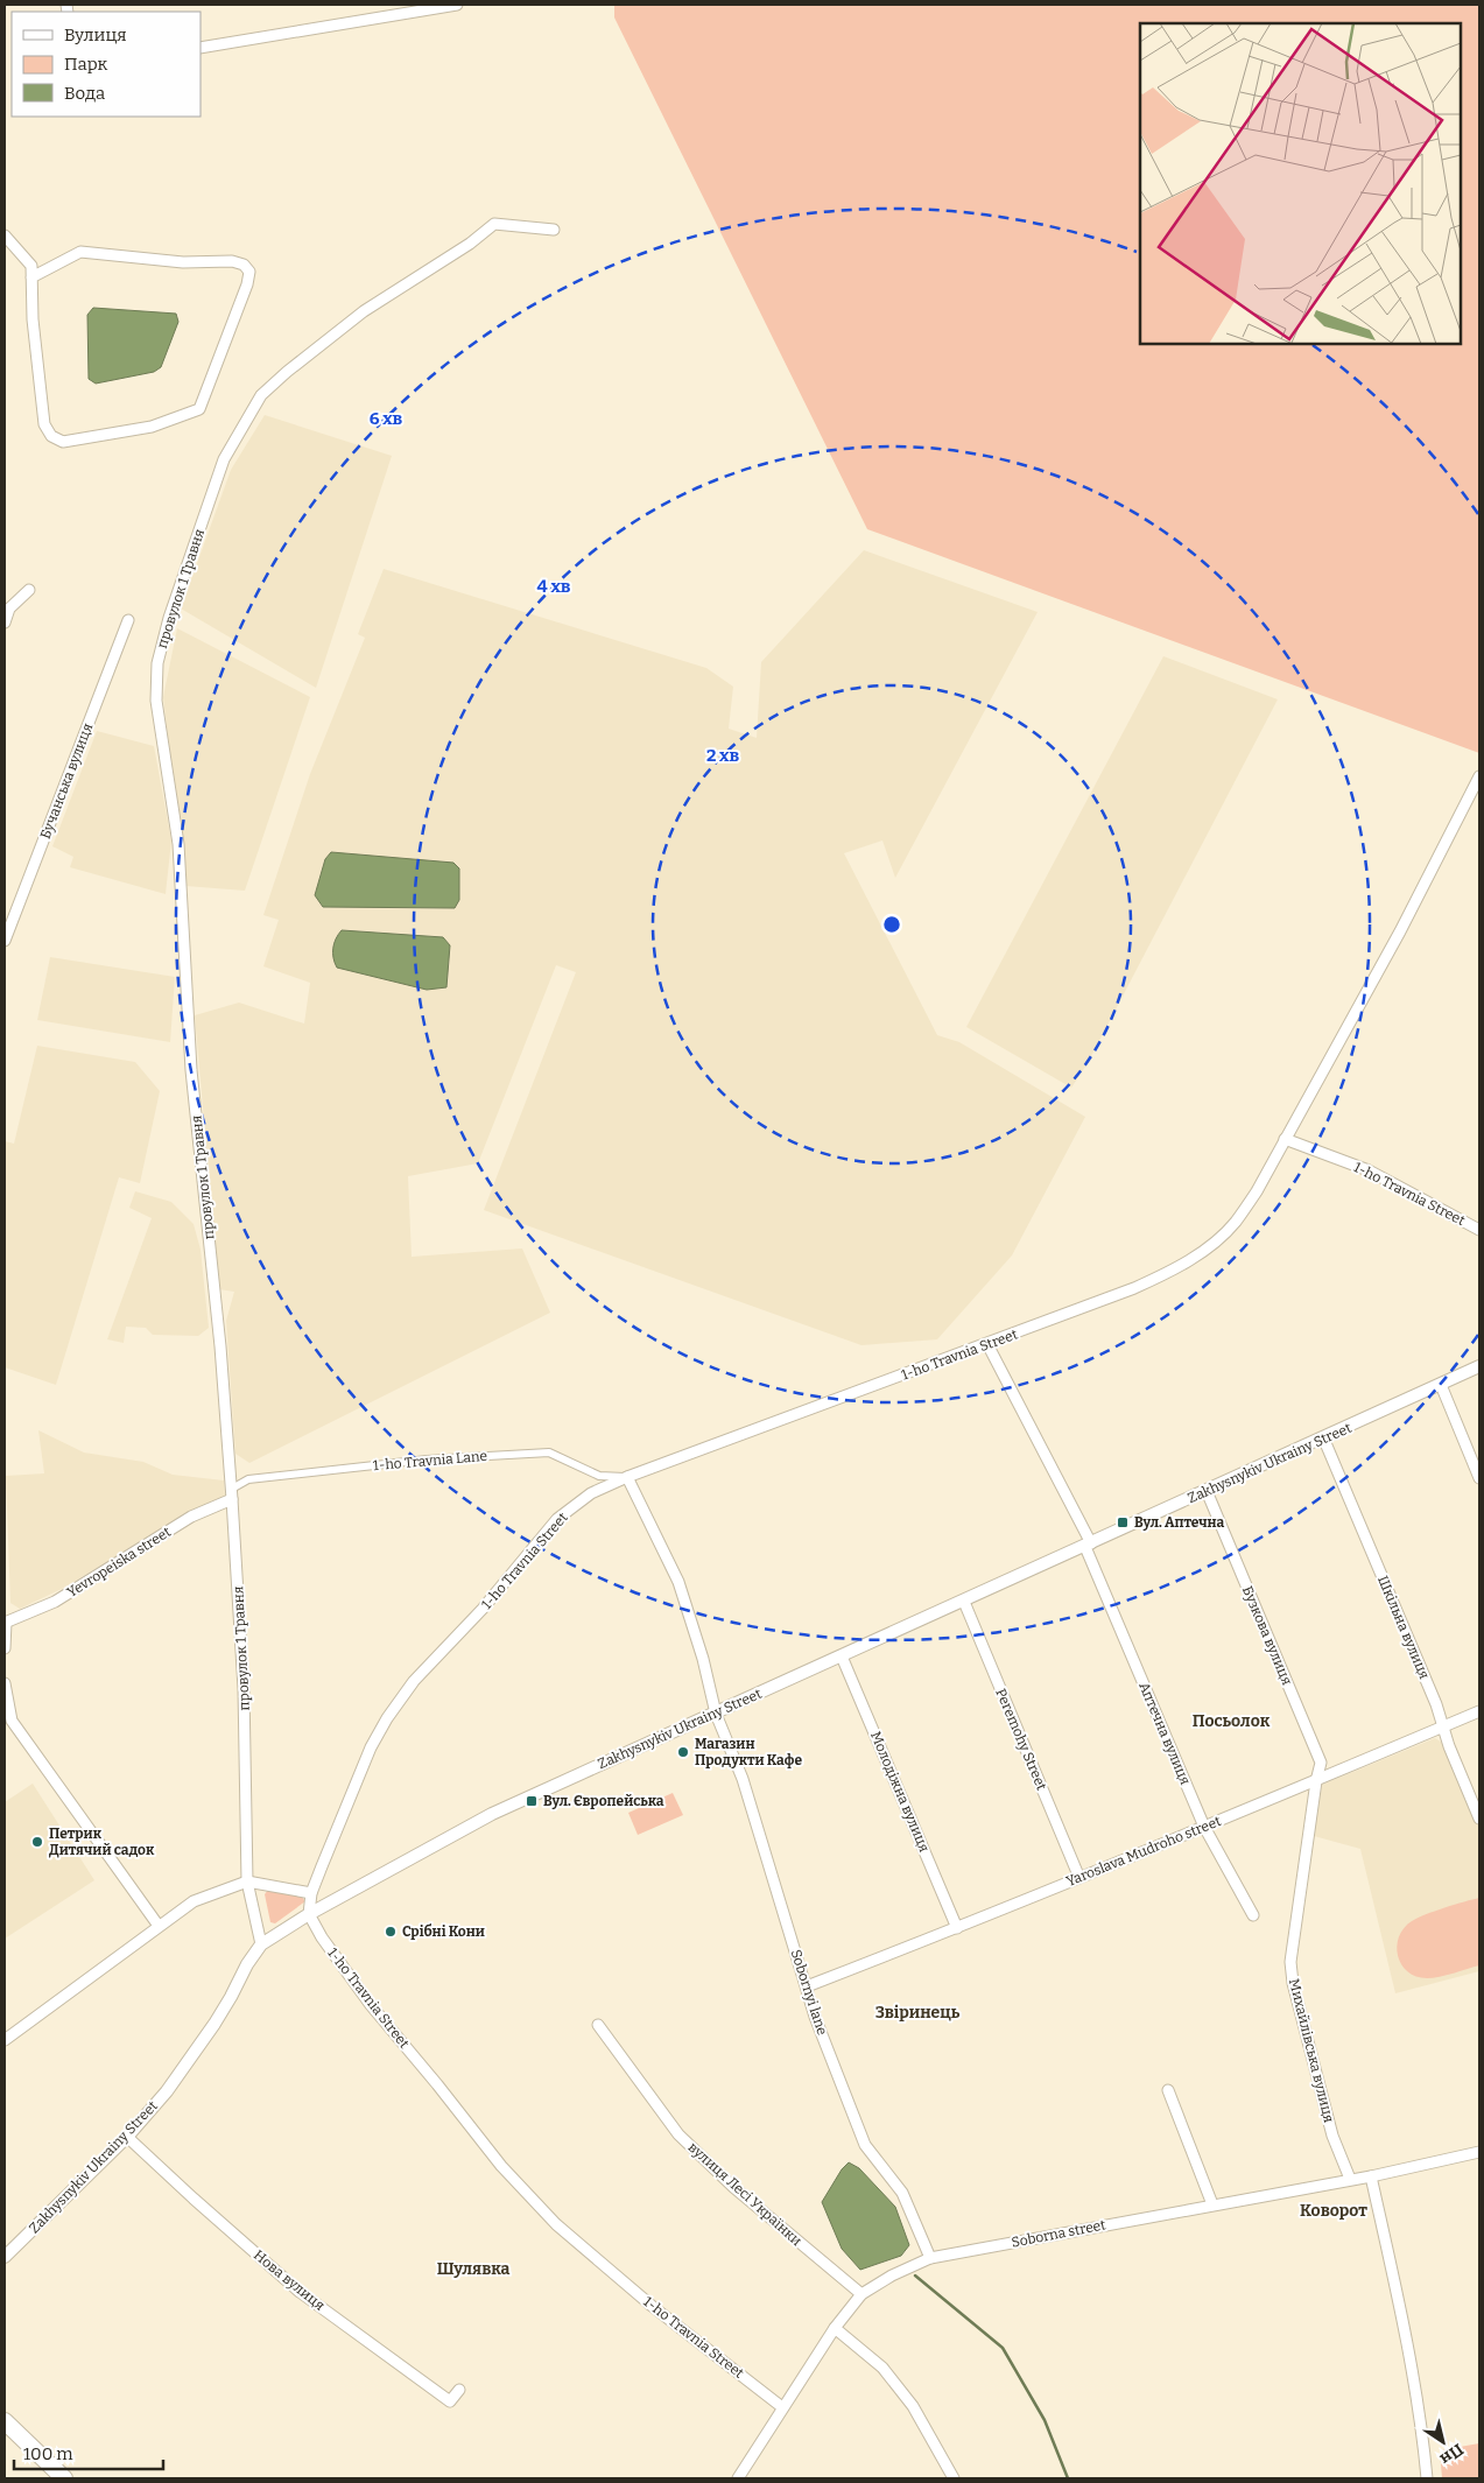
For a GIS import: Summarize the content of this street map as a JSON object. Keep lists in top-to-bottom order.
{
  "streets": {
    "street": [
      "провулок 1 Травня",
      "Бучанська вулиця",
      "1-ho Travnia Street",
      "1-ho Travnia Lane",
      "Zakhysnykiv Ukrainy Street",
      "Yevropeiska street",
      "Шкільна вулиця",
      "Бузкова вулиця",
      "Аптечна вулиця",
      "Peremohy Street",
      "Молодіжна вулиця",
      "Yaroslava Mudroho street",
      "Sobornyi lane",
      "Михайлівська вулиця",
      "вулиця Лесі Українки",
      "Soborna street",
      "Нова вулиця"
    ]
  },
  "crossings": [
    ["провулок 1 Травня", "1-ho Travnia Lane"],
    ["провулок 1 Травня", "Zakhysnykiv Ukrainy Street"],
    ["провулок 1 Травня", "Yevropeiska street"],
    ["1-ho Travnia Street", "1-ho Travnia Lane"],
    ["1-ho Travnia Street", "Zakhysnykiv Ukrainy Street"],
    ["1-ho Travnia Street", "Аптечна вулиця"],
    ["1-ho Travnia Street", "Sobornyi lane"],
    ["1-ho Travnia Street", "Soborna street"],
    ["1-ho Travnia Lane", "Yevropeiska street"],
    ["1-ho Travnia Lane", "Sobornyi lane"],
    ["Zakhysnykiv Ukrainy Street", "Шкільна вулиця"],
    ["Zakhysnykiv Ukrainy Street", "Бузкова вулиця"],
    ["Zakhysnykiv Ukrainy Street", "Аптечна вулиця"],
    ["Zakhysnykiv Ukrainy Street", "Peremohy Street"],
    ["Zakhysnykiv Ukrainy Street", "Молодіжна вулиця"],
    ["Zakhysnykiv Ukrainy Street", "Sobornyi lane"],
    ["Zakhysnykiv Ukrainy Street", "Нова вулиця"],
    ["Шкільна вулиця", "Yaroslava Mudroho street"],
    ["Бузкова вулиця", "Yaroslava Mudroho street"],
    ["Бузкова вулиця", "Михайлівська вулиця"],
    ["Аптечна вулиця", "Yaroslava Mudroho street"],
    ["Peremohy Street", "Yaroslava Mudroho street"],
    ["Молодіжна вулиця", "Yaroslava Mudroho street"],
    ["Yaroslava Mudroho street", "Sobornyi lane"],
    ["Yaroslava Mudroho street", "Михайлівська вулиця"],
    ["Sobornyi lane", "Soborna street"],
    ["Михайлівська вулиця", "Soborna street"],
    ["вулиця Лесі Українки", "Soborna street"]
  ],
  "districts": [
    "Посьолок",
    "Звіринець",
    "Коворот",
    "Шулявка"
  ],
  "places": {
    "transit": ["Вул. Аптечна", "Вул. Європейська"],
    "other": ["Магазин Продукти Кафе", "Петрик Дитячий садок", "Срібні Кони"]
  },
  "legend": ["Вулиця", "Парк", "Вода"],
  "scale_bar": "100 m",
  "north": "bottom right",
  "rings": ["6 хв", "4 хв", "2 хв"]
}
